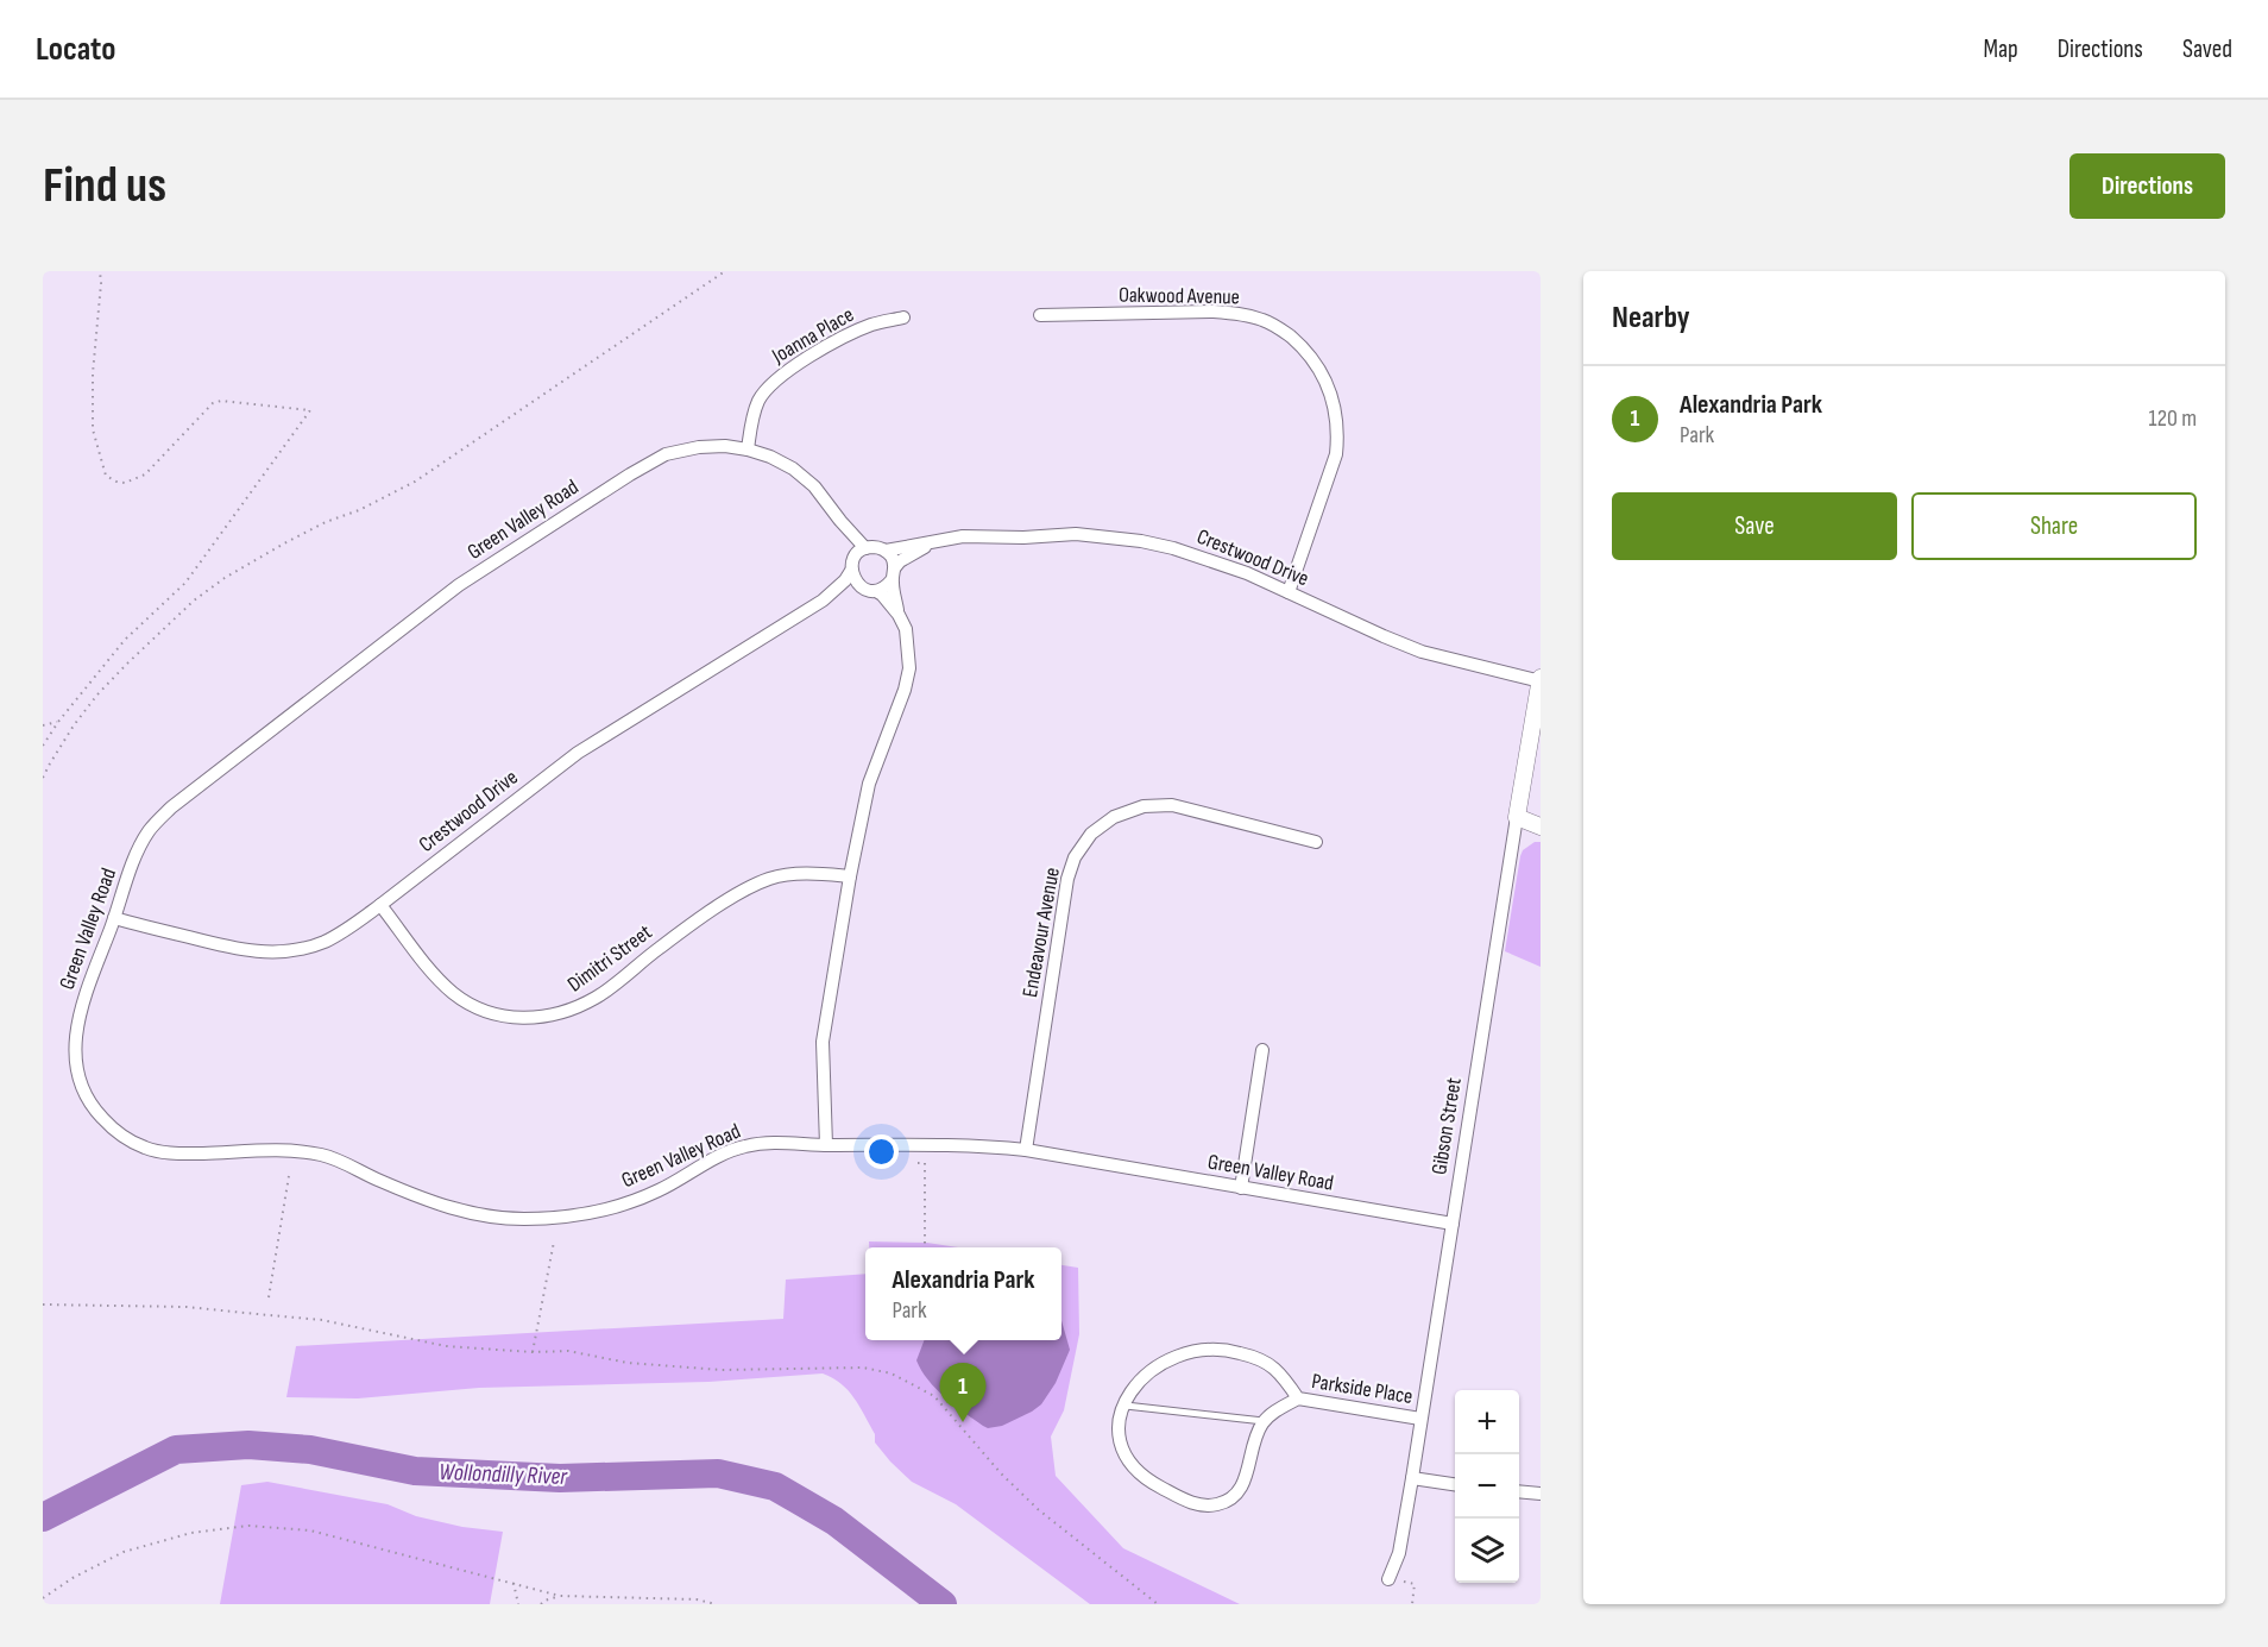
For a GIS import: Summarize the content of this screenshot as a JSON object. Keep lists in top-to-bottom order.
{
  "streets": {
    "street": [
      "Oakwood Avenue",
      "Joanna Place",
      "Green Valley Road",
      "Crestwood Drive",
      "Endeavour Avenue",
      "Dimitri Street",
      "Gibson Street",
      "Parkside Place"
    ]
  },
  "crossings": [
    ["Oakwood Avenue", "Crestwood Drive"],
    ["Joanna Place", "Green Valley Road"],
    ["Green Valley Road", "Crestwood Drive"],
    ["Green Valley Road", "Endeavour Avenue"],
    ["Green Valley Road", "Gibson Street"],
    ["Crestwood Drive", "Dimitri Street"],
    ["Crestwood Drive", "Gibson Street"],
    ["Gibson Street", "Parkside Place"]
  ],
  "water": ["Wollondilly River"],
  "page": {
    "header": "Locato",
    "nav": ["Map", "Directions", "Saved"],
    "buttons": [
      "Directions",
      ["Save", "Share"]
    ],
    "title": "Find us",
    "heading": "Nearby",
    "list": [
      {
        "mark": "1",
        "name": "Alexandria Park",
        "note": "Park",
        "value": "120 m"
      }
    ],
    "popup": ["Alexandria Park", "Park"],
    "pins": "1",
    "map_buttons": ["+", "−"]
  }
}
